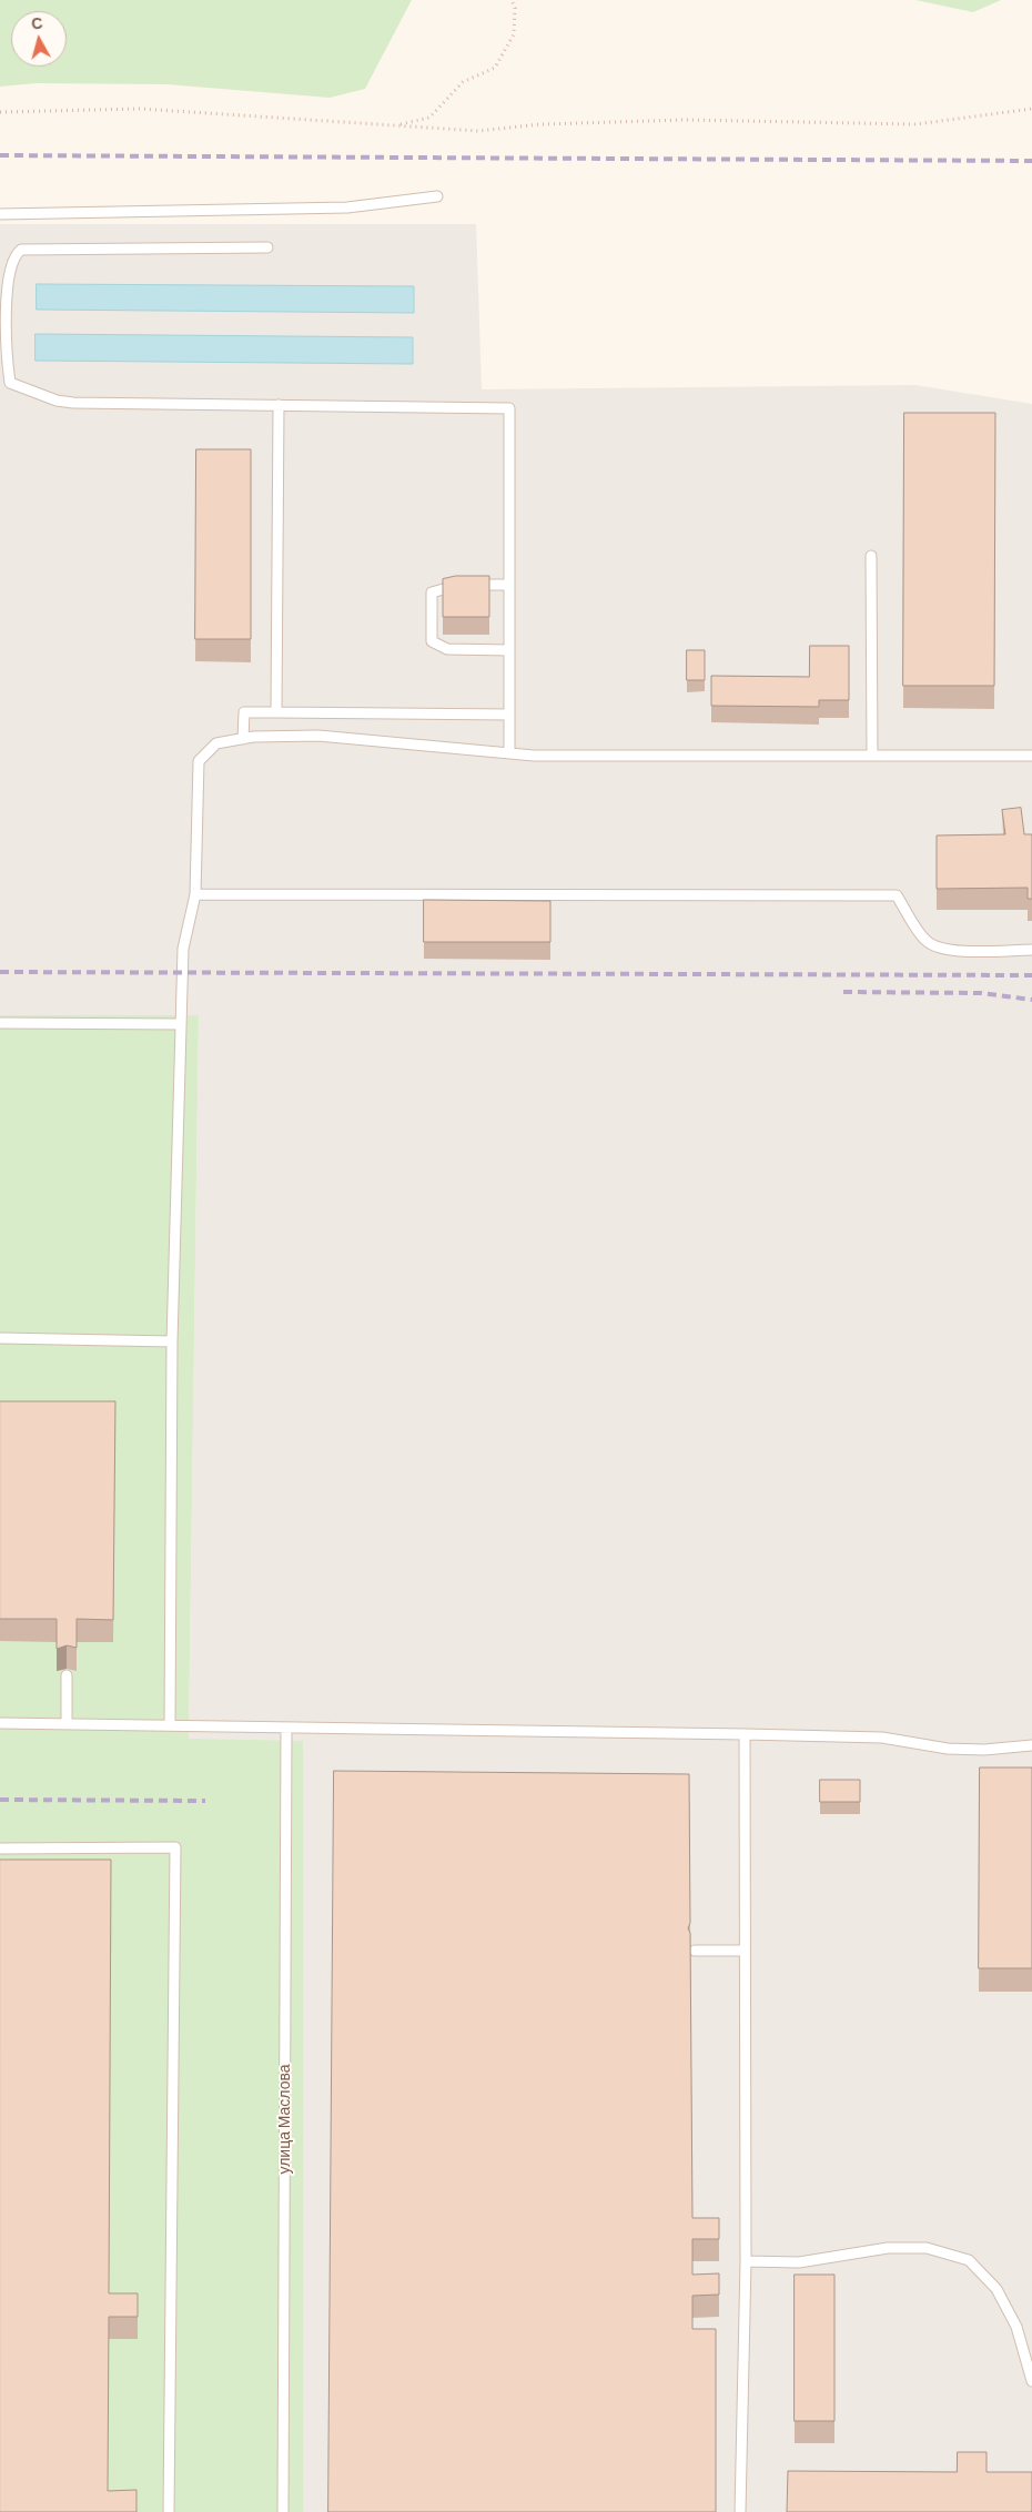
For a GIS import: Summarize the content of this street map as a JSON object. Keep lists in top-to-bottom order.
{
  "streets": {
    "lane": ["улица Маслова"]
  },
  "north": "top"
}
